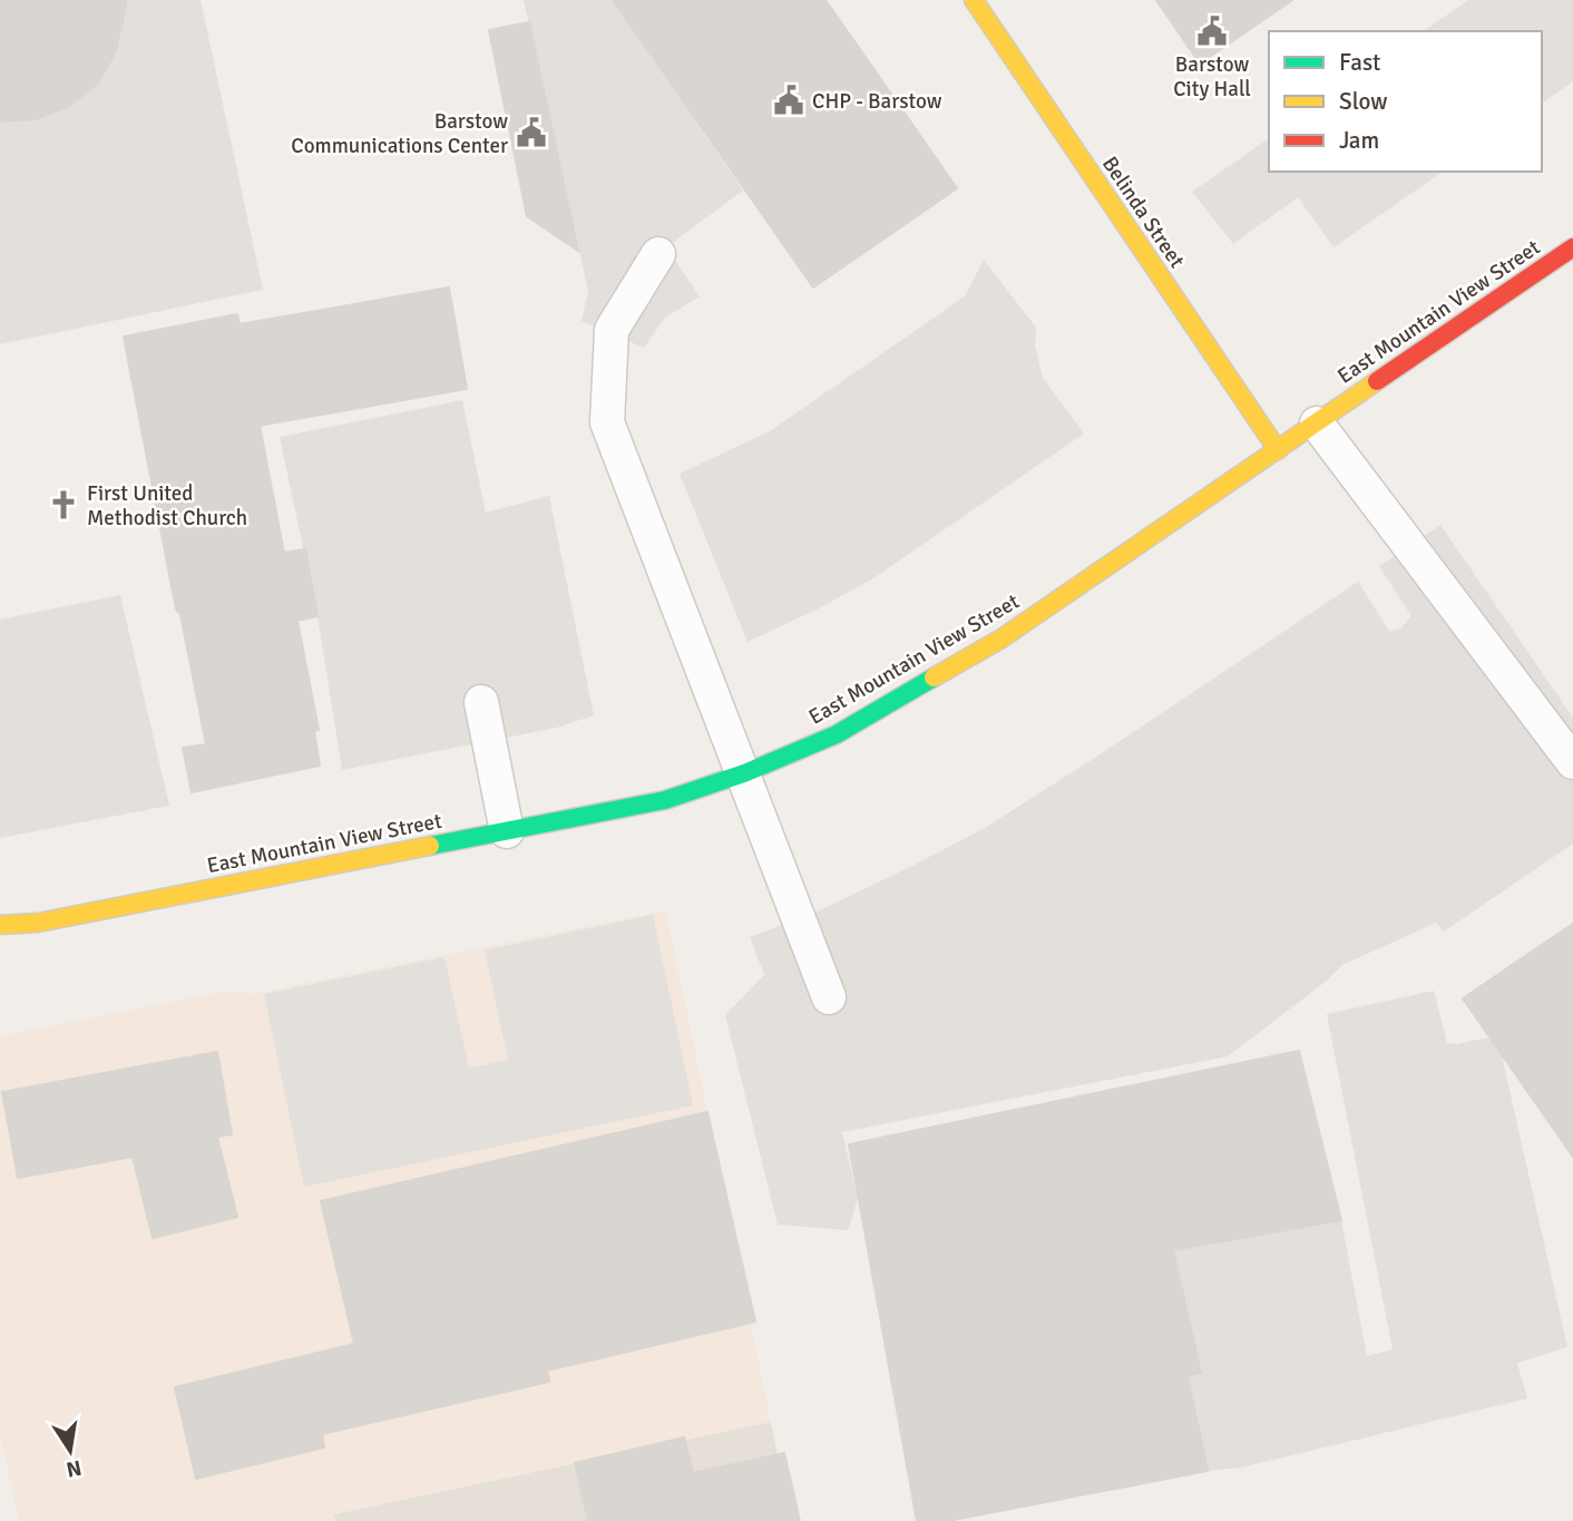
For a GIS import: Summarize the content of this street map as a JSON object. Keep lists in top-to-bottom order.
{
  "streets": {
    "street": ["Belinda Street", "East Mountain View Street"]
  },
  "crossings": [
    ["Belinda Street", "East Mountain View Street"]
  ],
  "places": {
    "public building": ["Barstow City Hall", "CHP - Barstow", "Barstow Communications Center"],
    "church": ["First United Methodist Church"]
  },
  "legend": ["Fast", "Slow", "Jam"],
  "north": "bottom"
}
